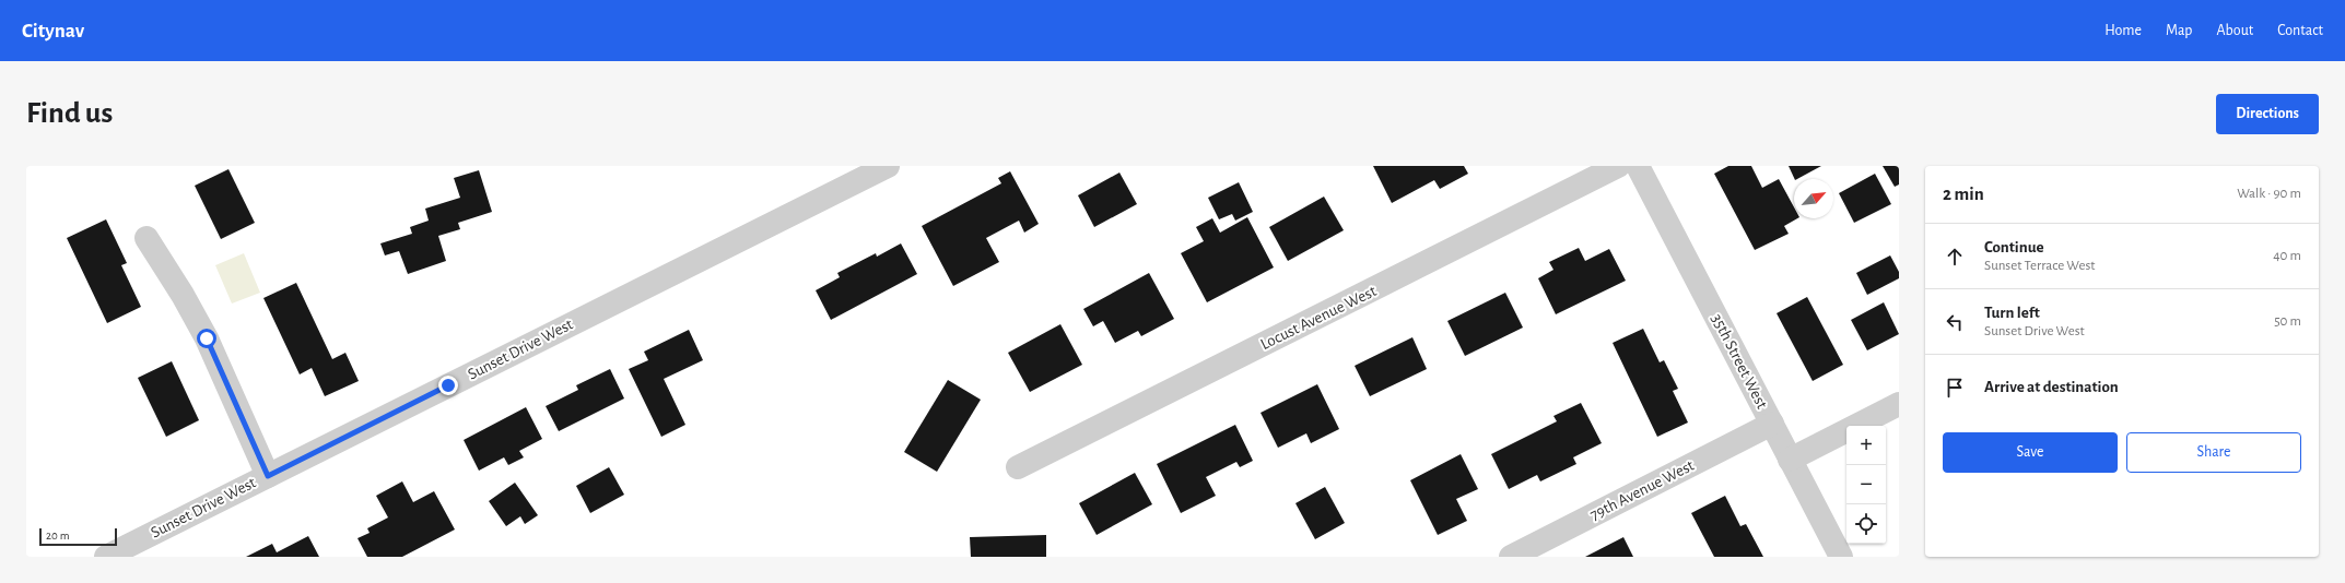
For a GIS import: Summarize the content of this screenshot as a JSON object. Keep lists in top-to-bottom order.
{
  "streets": {
    "street": [
      "Locust Avenue West",
      "Sunset Drive West",
      "35th Street West",
      "79th Avenue West"
    ]
  },
  "crossings": [
    ["35th Street West", "79th Avenue West"]
  ],
  "scale_bar": "20 m",
  "north": "top right",
  "page": {
    "header": "Citynav",
    "nav": [
      "Home",
      "Map",
      "About",
      "Contact"
    ],
    "buttons": [
      "Directions",
      ["Save", "Share"]
    ],
    "title": "Find us",
    "heading": ["2 min", "Walk · 90 m"],
    "list": [
      ["Continue", "Sunset Terrace West", "40 m"],
      ["Turn left", "Sunset Drive West", "50 m"],
      "Arrive at destination"
    ],
    "map_buttons": ["+", "−"],
    "scale": "20 m"
  }
}
